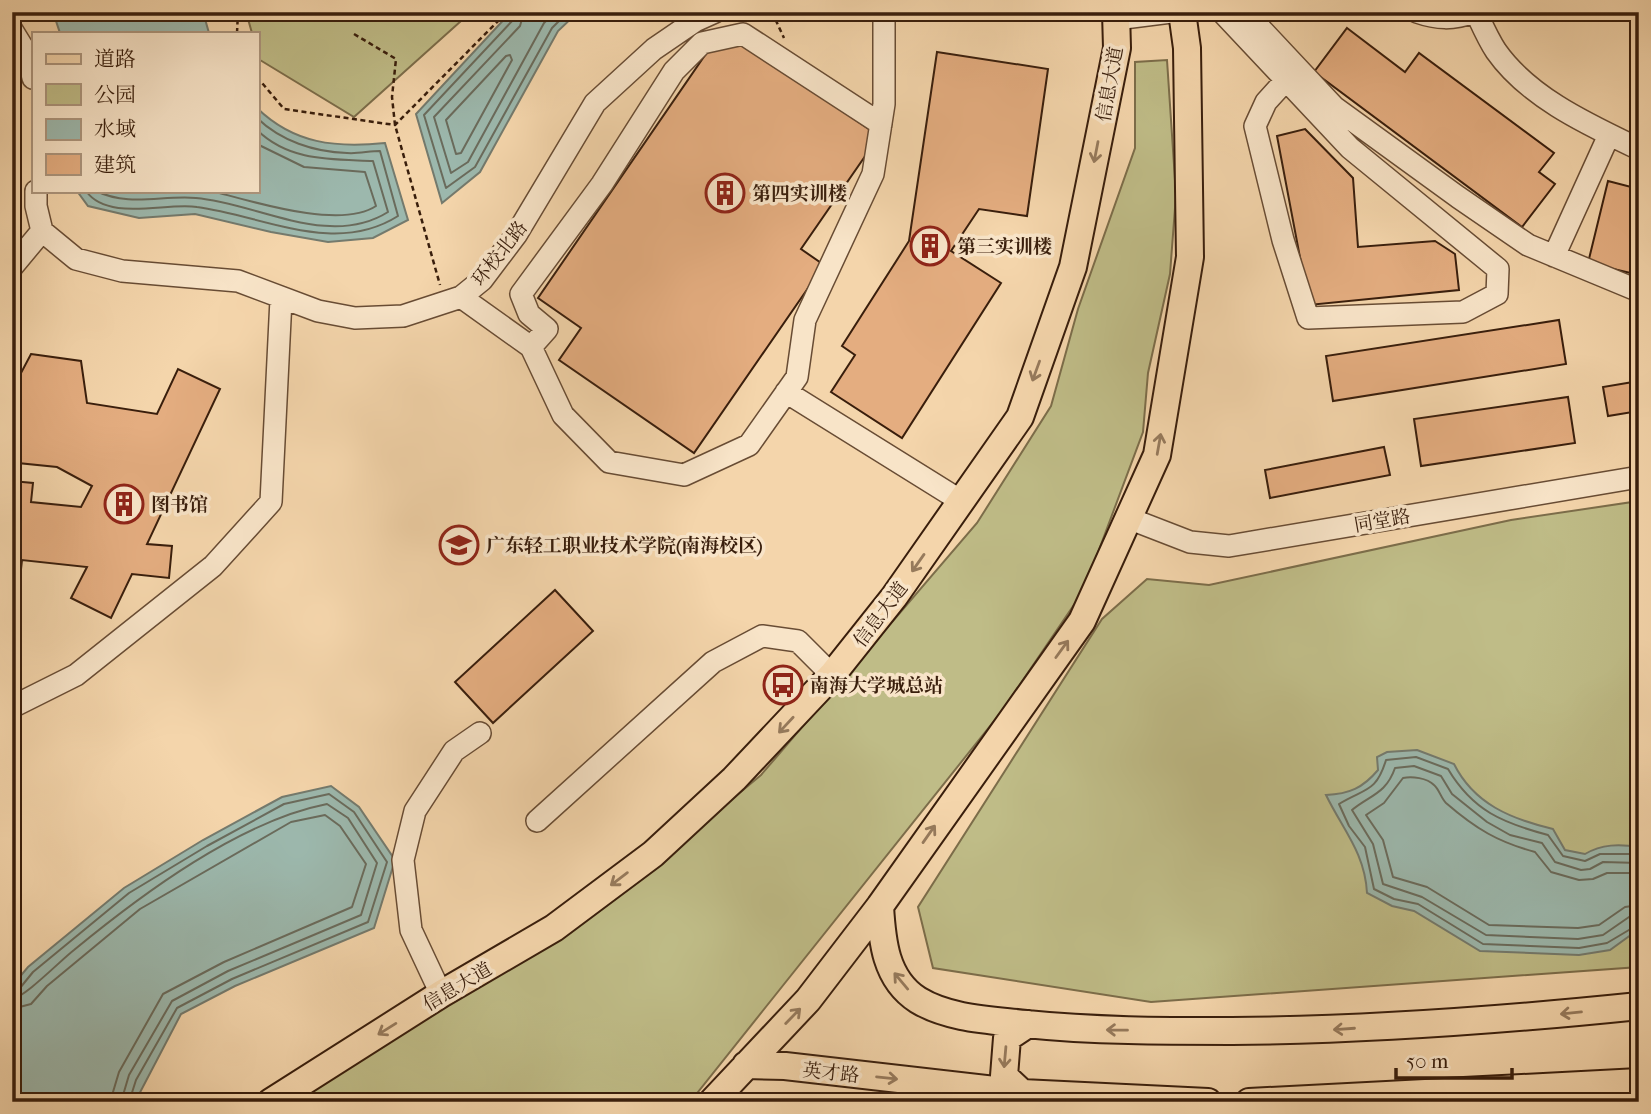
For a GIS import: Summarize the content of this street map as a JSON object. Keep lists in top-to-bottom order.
{
  "streets": {
    "main road": ["信息大道", "英才路"],
    "street": ["环校北路", "同堂路"]
  },
  "one_way": ["英才路"],
  "places": {
    "building": ["第四实训楼", "第三实训楼", "图书馆"],
    "school or university": ["广东轻工职业技术学院(南海校区)"],
    "bus stop": ["南海大学城总站"]
  },
  "legend": [
    "道路",
    "公园",
    "水域",
    "建筑"
  ],
  "scale_bar": "50 m"
}
